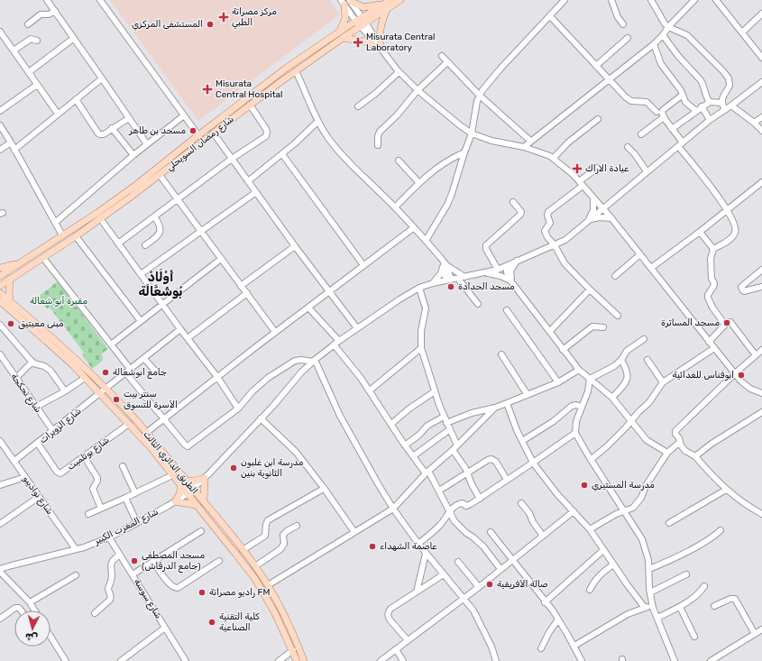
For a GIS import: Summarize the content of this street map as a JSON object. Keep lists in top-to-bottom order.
{
  "streets": {
    "main road": ["شارع رمضان السويحلي", "الطريق الدائري الثالث"],
    "street": [
      "شارع تجكجة",
      "شارع الزويرات",
      "شارع بوتلميت",
      "شارع نواذيبو",
      "شارع المغرب الكبير",
      "شارع سوسة"
    ]
  },
  "crossings": [
    ["شارع تجكجة", "شارع الزويرات"],
    ["شارع الزويرات", "شارع بوتلميت"],
    ["شارع الزويرات", "الطريق الدائري الثالث"],
    ["شارع الزويرات", "شارع نواذيبو"],
    ["شارع بوتلميت", "الطريق الدائري الثالث"],
    ["الطريق الدائري الثالث", "شارع المغرب الكبير"],
    ["شارع نواذيبو", "شارع المغرب الكبير"],
    ["شارع المغرب الكبير", "شارع سوسة"]
  ],
  "districts": ["أَوْلَادْ بُوشَعَّالَة"],
  "parks": ["مقبرة أبو شعالة"],
  "places": {
    "health": [
      "مركز مصراتة الطبي",
      "Misurata Central Laboratory",
      "Misurata Central Hospital",
      "عيادة الاراك"
    ],
    "other": [
      "المستشفى المركزي",
      "مسجد بن طاهر",
      "مسجد الحدادة",
      "مسجد المساترة",
      "مبنى معيتيق",
      "جامع ابوشعالة",
      "ابوفناس للغدائية",
      "سنتر بيت الأسرة للتسوق",
      "مدرسة ابن غلبون الثانوية بنين",
      "مدرسة المستيري",
      "عاصمة الشهداء",
      "مسجد المصطفى (جامع الدرقاش)",
      "صالة الأفريقية",
      "راديو مصراتة FM",
      "كلية التقنية الصناعية"
    ]
  },
  "north": "bottom"
}
